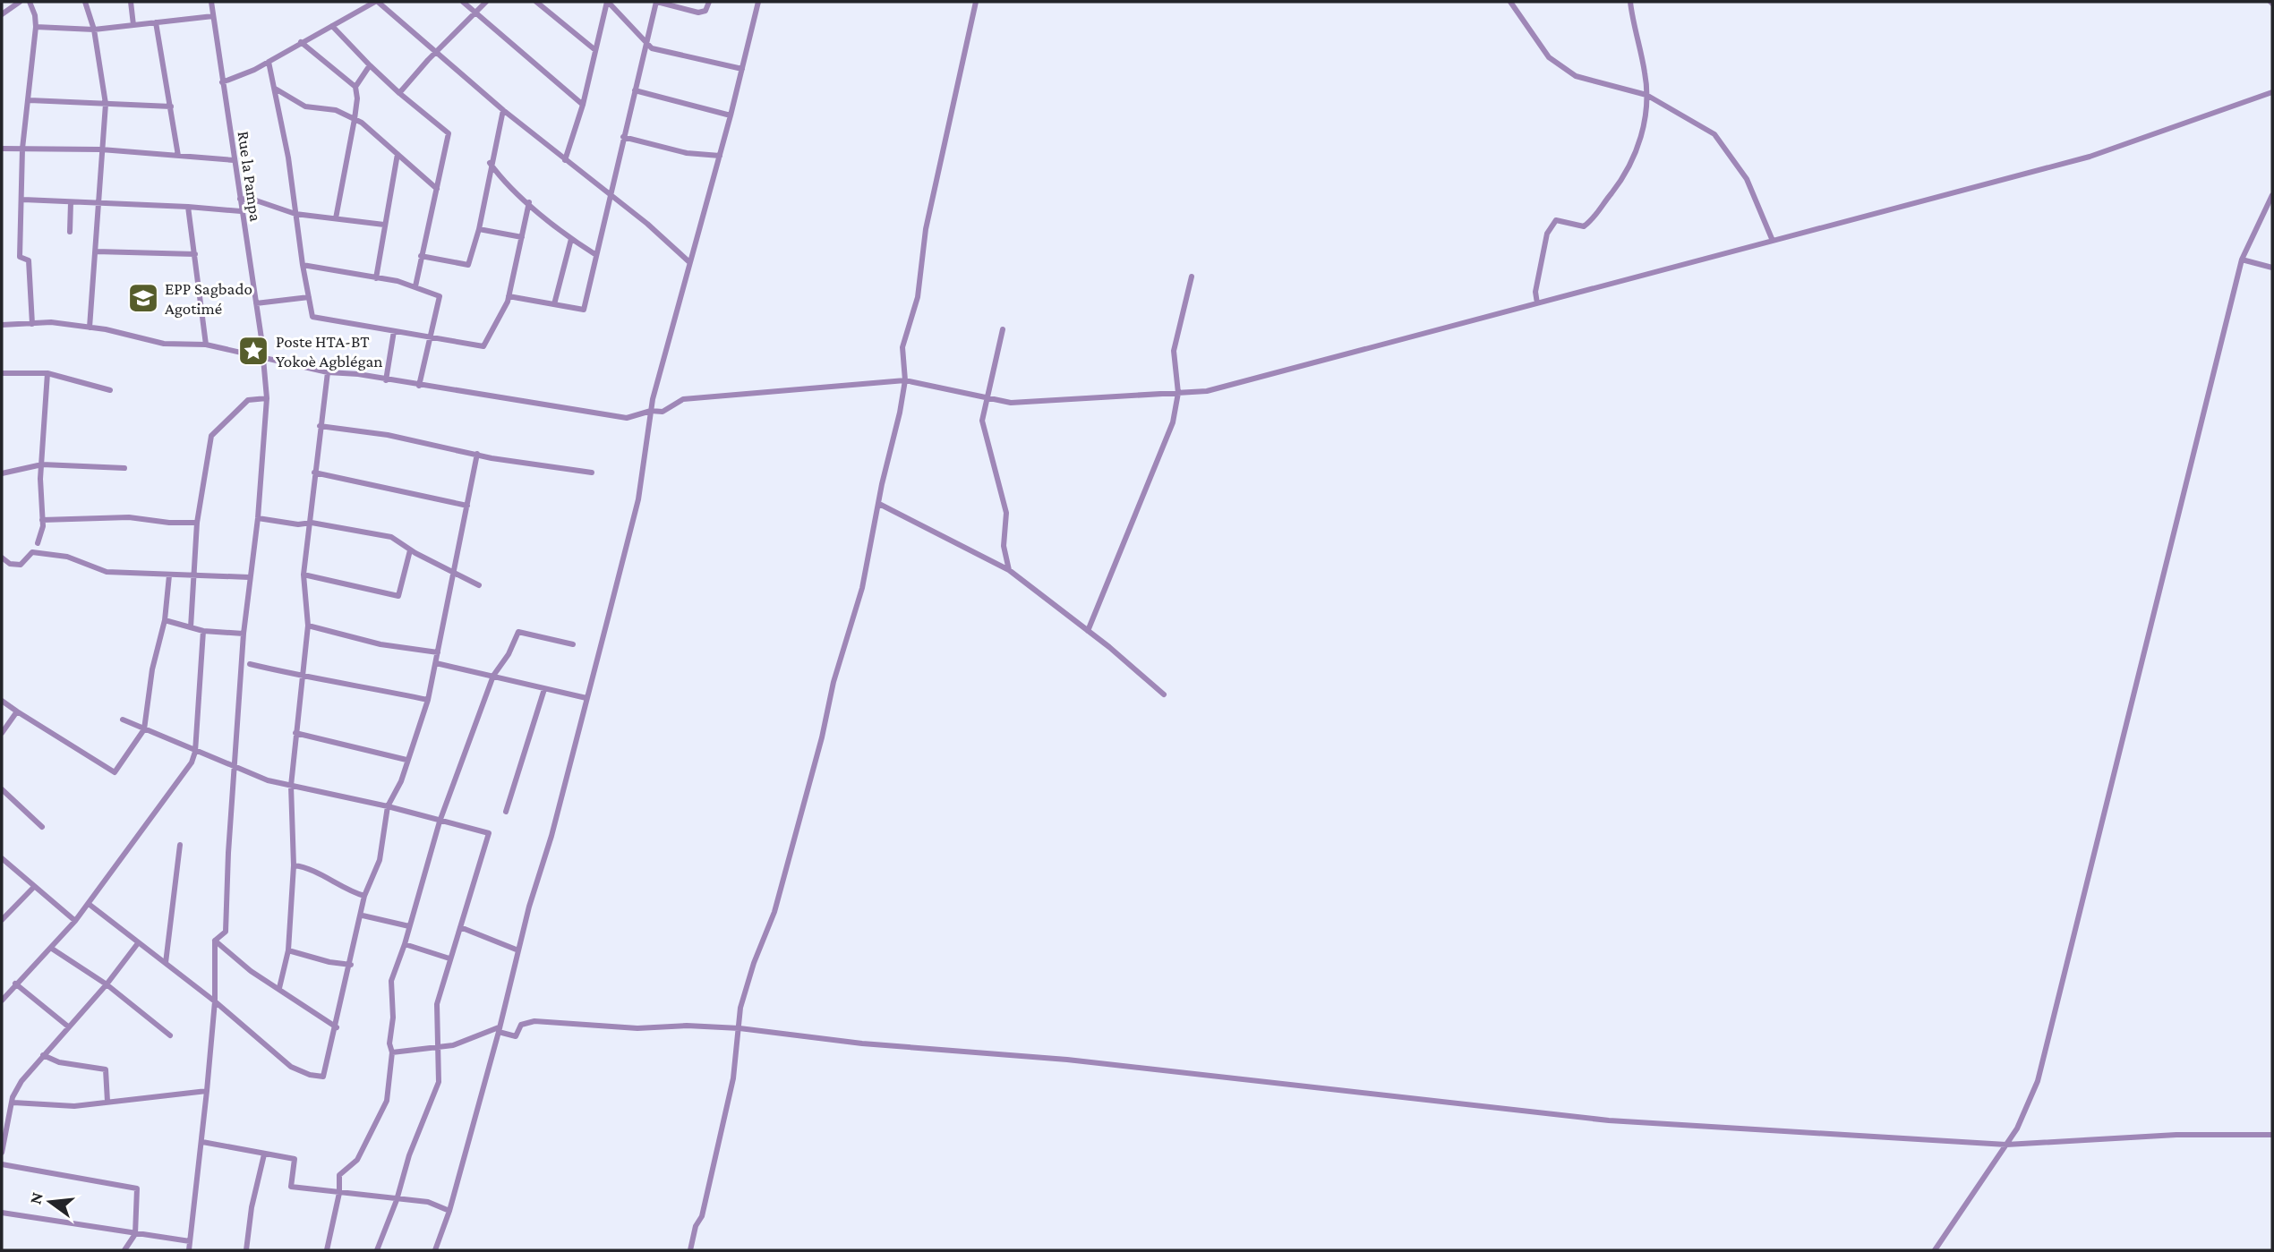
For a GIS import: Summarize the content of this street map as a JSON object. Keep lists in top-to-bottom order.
{
  "streets": {
    "street": ["Rue la Pampa"]
  },
  "places": {
    "school or university": ["EPP Sagbado Agotimé"],
    "place": ["Poste HTA-BT Yokoè Agblégan"]
  },
  "north": "left"
}
